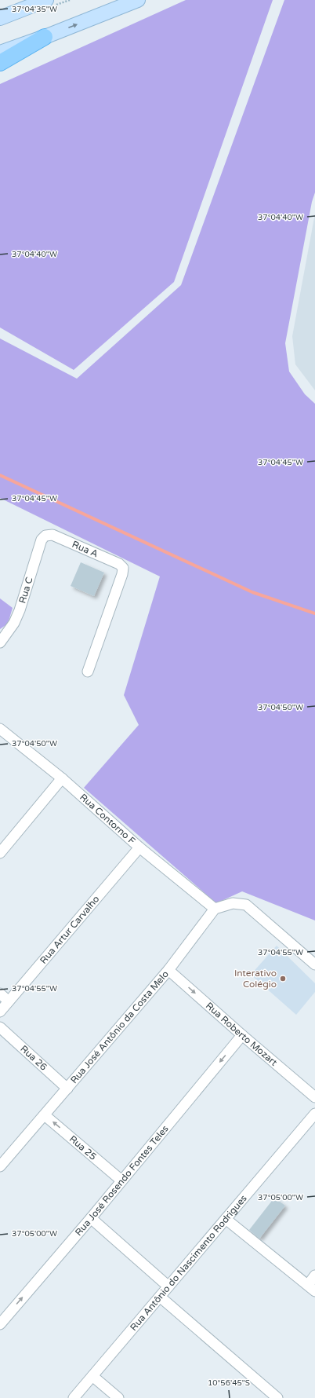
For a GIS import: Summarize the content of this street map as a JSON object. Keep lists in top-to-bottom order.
{
  "streets": {
    "street": [
      "Rua A",
      "Rua C",
      "Rua Contorno F",
      "Rua Artur Carvalho",
      "Rua José Antônio da Costa Melo",
      "Rua Roberto Mozart",
      "Rua 26",
      "Rua 25",
      "Rua José Rosendo Fontes Teles",
      "Rua Antônio do Nascimento Rodrigues"
    ]
  },
  "crossings": [
    ["Rua A", "Rua C"],
    ["Rua Contorno F", "Rua Artur Carvalho"],
    ["Rua Contorno F", "Rua José Antônio da Costa Melo"],
    ["Rua José Antônio da Costa Melo", "Rua Roberto Mozart"],
    ["Rua José Antônio da Costa Melo", "Rua 26"],
    ["Rua José Antônio da Costa Melo", "Rua 25"],
    ["Rua Roberto Mozart", "Rua José Rosendo Fontes Teles"],
    ["Rua 25", "Rua José Rosendo Fontes Teles"]
  ],
  "one_way": ["Rua Roberto Mozart", "Rua 25"],
  "places": ["Interativo Colégio"],
  "coordinates": [
    "37°04'35\"W",
    "37°04'40\"W",
    "37°04'45\"W",
    "37°04'50\"W",
    "37°04'55\"W",
    "37°05'00\"W",
    "10°56'45\"S"
  ]
}
